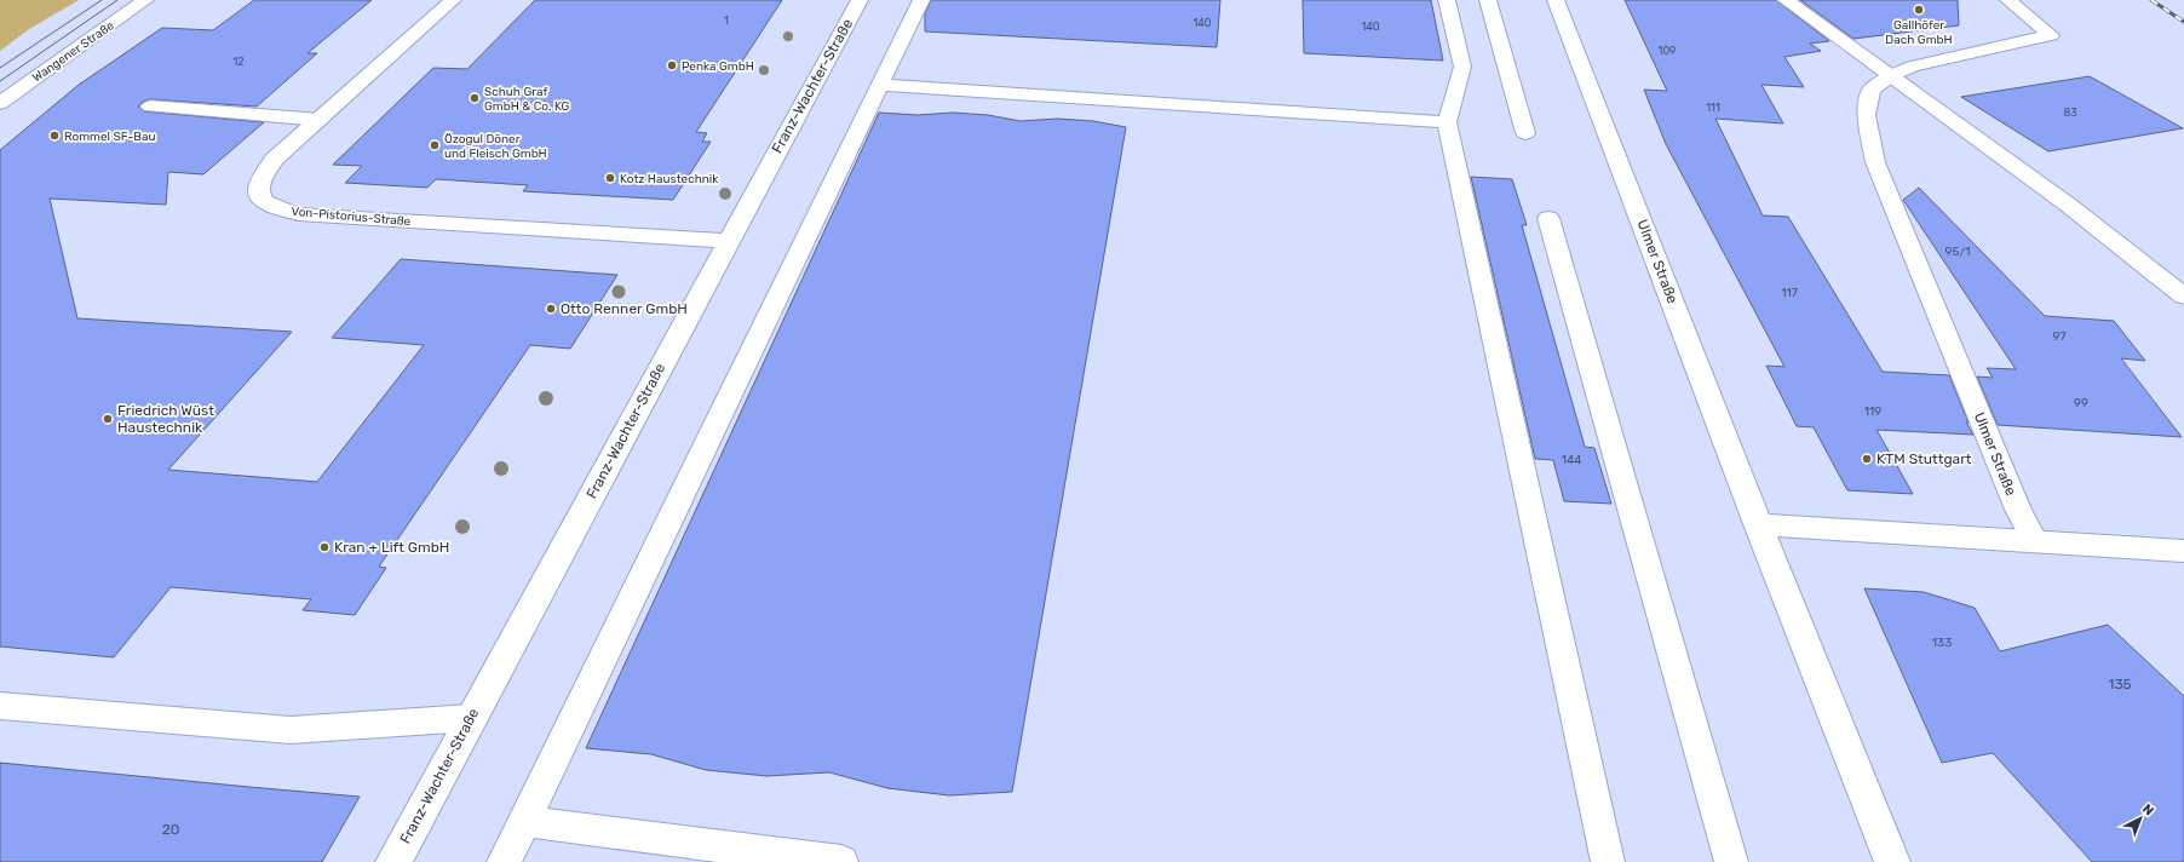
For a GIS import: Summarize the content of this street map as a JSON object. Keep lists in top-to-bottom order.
{
  "streets": {
    "street": [
      "Wangener Straße",
      "Franz-Wachter-Straße",
      "Von-Pistorius-Straße",
      "Ulmer Straße"
    ]
  },
  "crossings": [
    ["Franz-Wachter-Straße", "Von-Pistorius-Straße"]
  ],
  "places": [
    "Gallhöfer Dach GmbH",
    "Penka GmbH",
    "Schuh Graf GmbH & Co. KG",
    "Rommel SF-Bau",
    "Özogul Döner und Fleisch GmbH",
    "Kotz Haustechnik",
    "Otto Renner GmbH",
    "Friedrich Wüst Haustechnik",
    "KTM Stuttgart",
    "Kran + Lift GmbH"
  ],
  "house_numbers": [
    "1",
    "140",
    "140",
    "109",
    "12",
    "111",
    "83",
    "95/1",
    "117",
    "97",
    "99",
    "119",
    "144",
    "133",
    "135",
    "20"
  ],
  "north": "top right"
}
